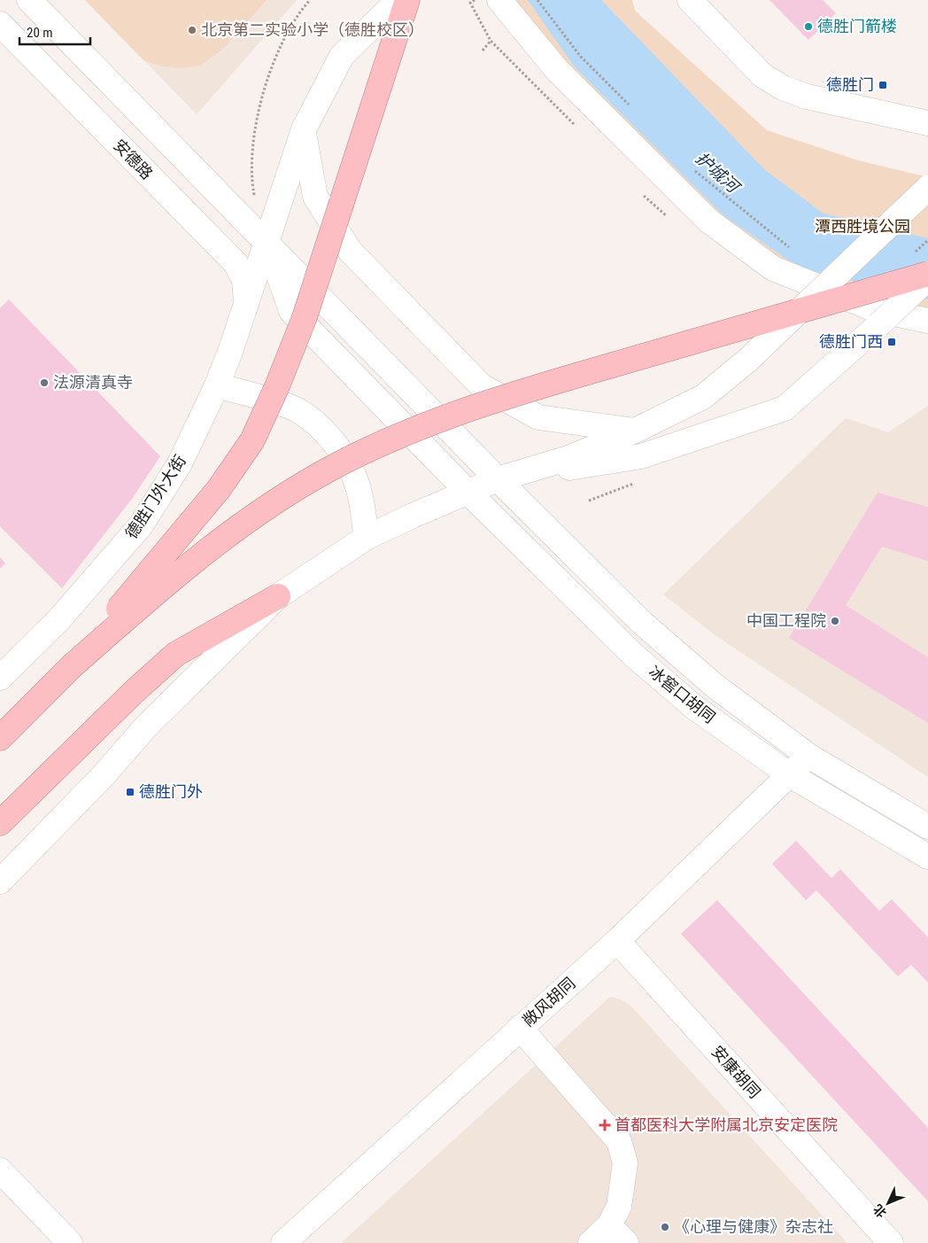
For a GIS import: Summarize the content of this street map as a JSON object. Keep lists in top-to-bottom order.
{
  "streets": {
    "street": [
      "安德路",
      "德胜门外大街",
      "冰窖口胡同",
      "敞风胡同",
      "安康胡同"
    ]
  },
  "crossings": [
    ["安德路", "德胜门外大街"],
    ["德胜门外大街", "冰窖口胡同"],
    ["冰窖口胡同", "敞风胡同"],
    ["敞风胡同", "安康胡同"]
  ],
  "water": ["护城河"],
  "parks": ["潭西胜境公园"],
  "places": {
    "other": [
      "德胜门箭楼",
      "北京第二实验小学（德胜校区）",
      "法源清真寺",
      "中国工程院",
      "《心理与健康》杂志社"
    ],
    "transit": ["德胜门", "德胜门西", "德胜门外"],
    "health": ["首都医科大学附属北京安定医院"]
  },
  "scale_bar": "20 m",
  "north": "bottom left"
}
